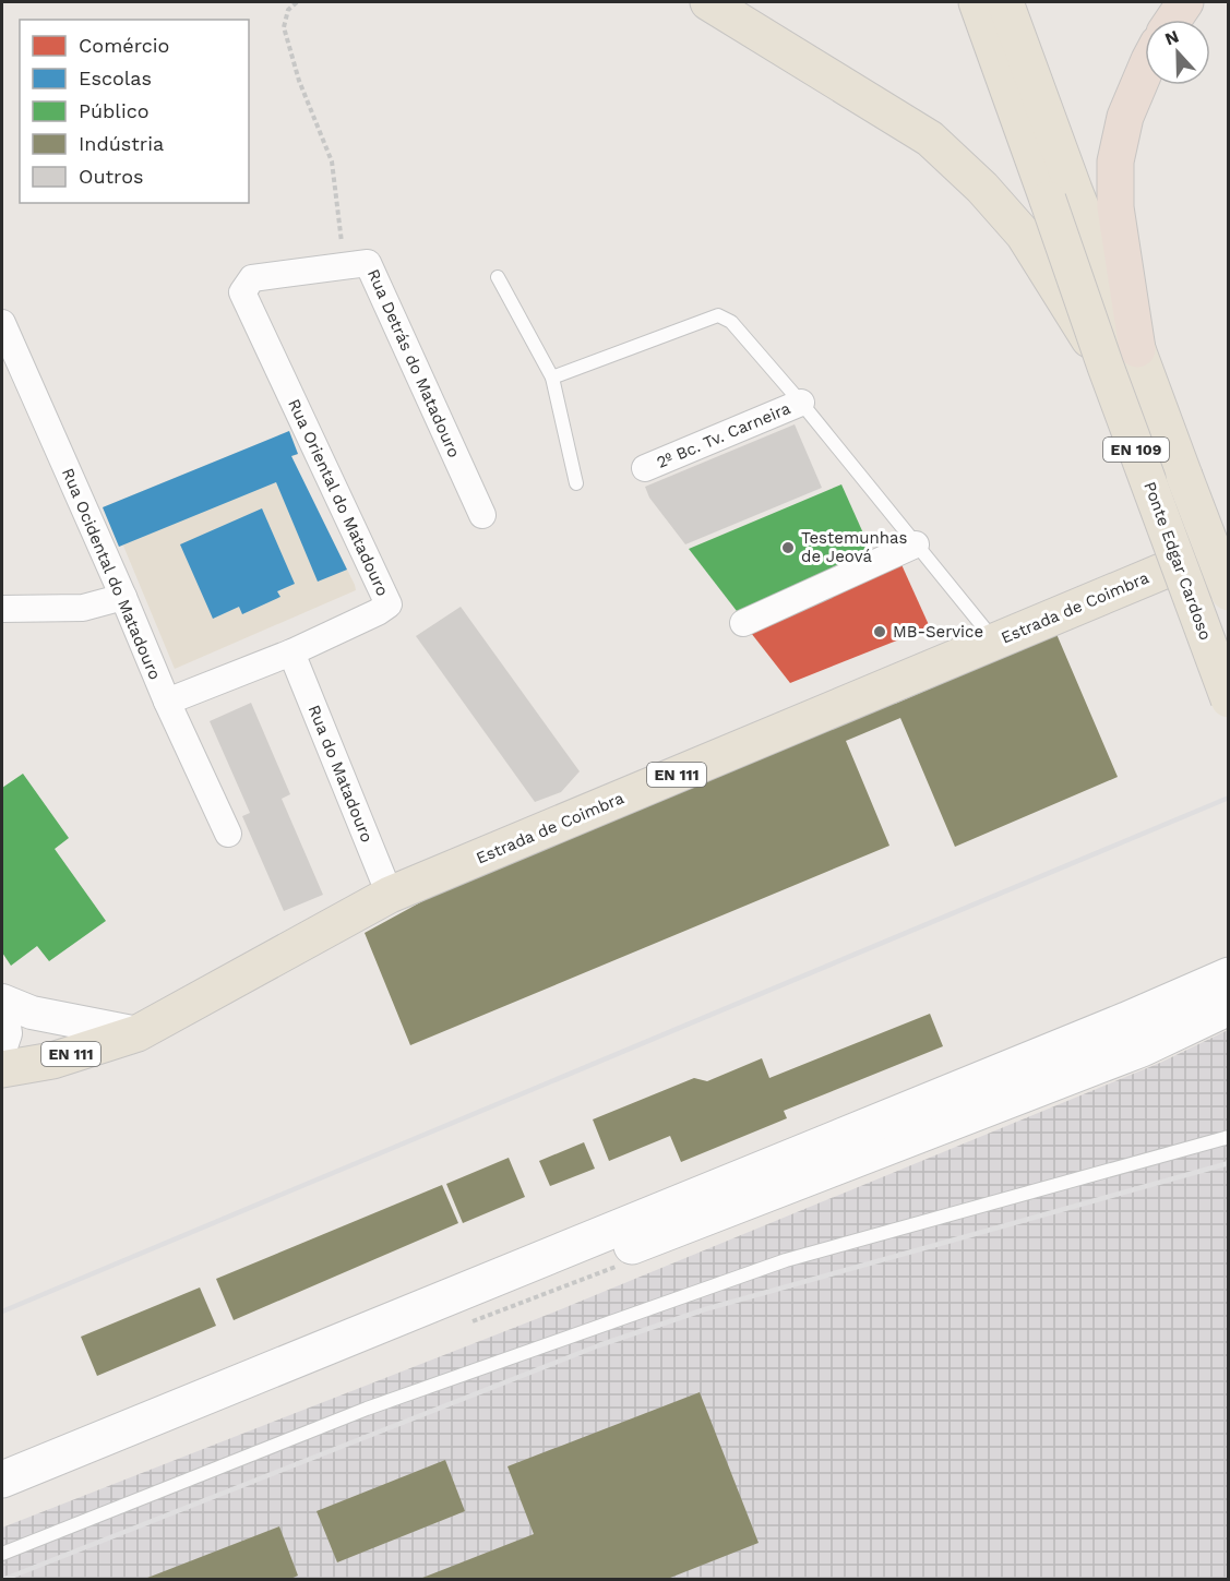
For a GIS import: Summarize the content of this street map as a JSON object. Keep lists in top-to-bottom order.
{
  "streets": {
    "main road": [
      "EN 109",
      "Ponte Edgar Cardoso",
      "Estrada de Coimbra",
      "EN 111"
    ],
    "street": [
      "Rua Detrás do Matadouro",
      "2º Bc. Tv. Carneira",
      "Rua Oriental do Matadouro",
      "Rua Ocidental do Matadouro",
      "Rua do Matadouro"
    ]
  },
  "crossings": [
    ["Rua Detrás do Matadouro", "Rua Oriental do Matadouro"],
    ["EN 109", "Ponte Edgar Cardoso"],
    ["Rua Oriental do Matadouro", "Rua do Matadouro"],
    ["Estrada de Coimbra", "Rua do Matadouro"],
    ["Estrada de Coimbra", "EN 111"]
  ],
  "places": ["Testemunhas de Jeová", "MB-Service"],
  "legend": [
    "Comércio",
    "Escolas",
    "Público",
    "Indústria",
    "Outros"
  ],
  "north": "top"
}
